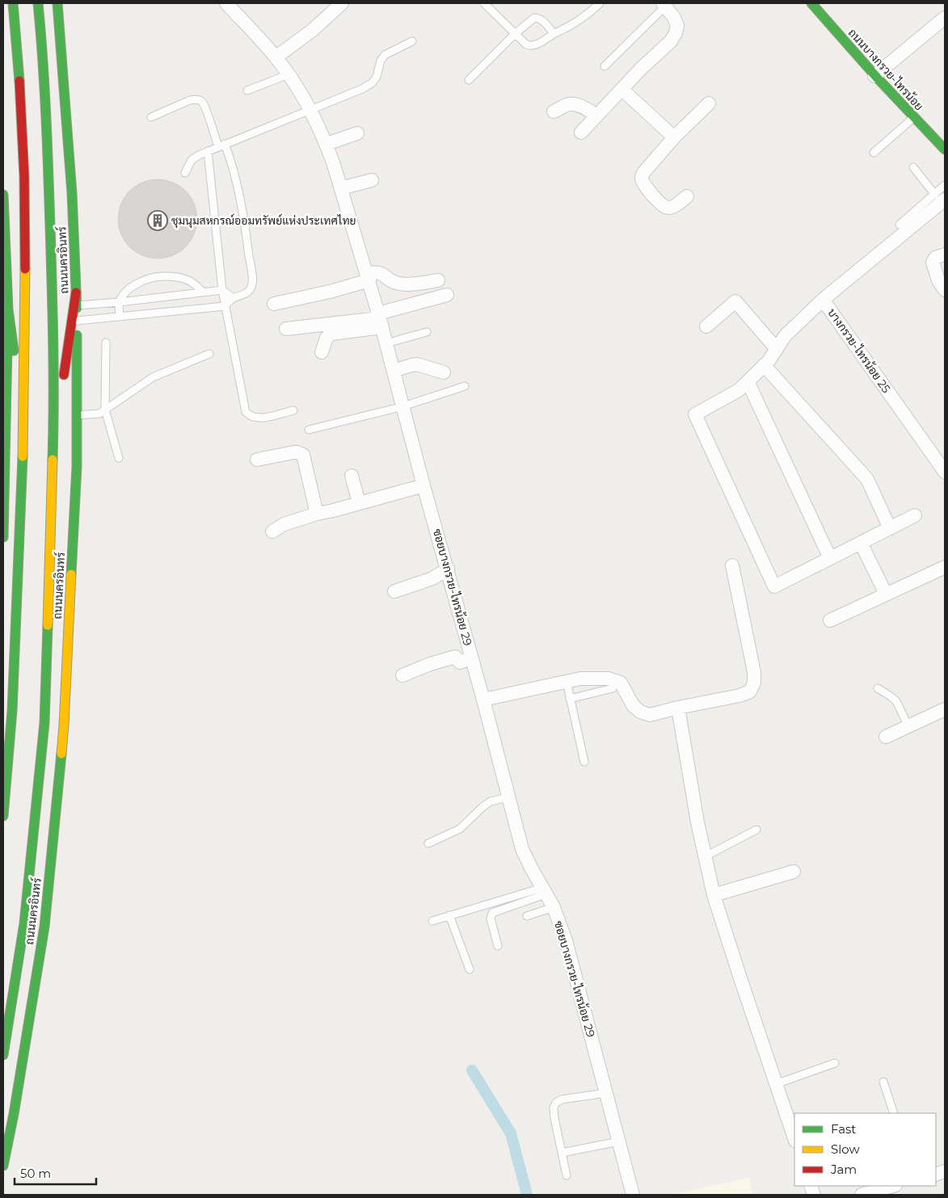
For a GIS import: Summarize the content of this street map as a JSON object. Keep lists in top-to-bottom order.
{
  "streets": {
    "main road": ["ถนนบางกรวย-ไทรน้อย", "ถนนนครอินทร์"],
    "street": ["บางกรวย-ไทรน้อย 25", "ซอยบางกรวย-ไทรน้อย 29"]
  },
  "places": {
    "building": ["ชุมนุมสหกรณ์ออมทรัพย์แห่งประเทศไทย"]
  },
  "legend": ["Fast", "Slow", "Jam"],
  "scale_bar": "50 m"
}
